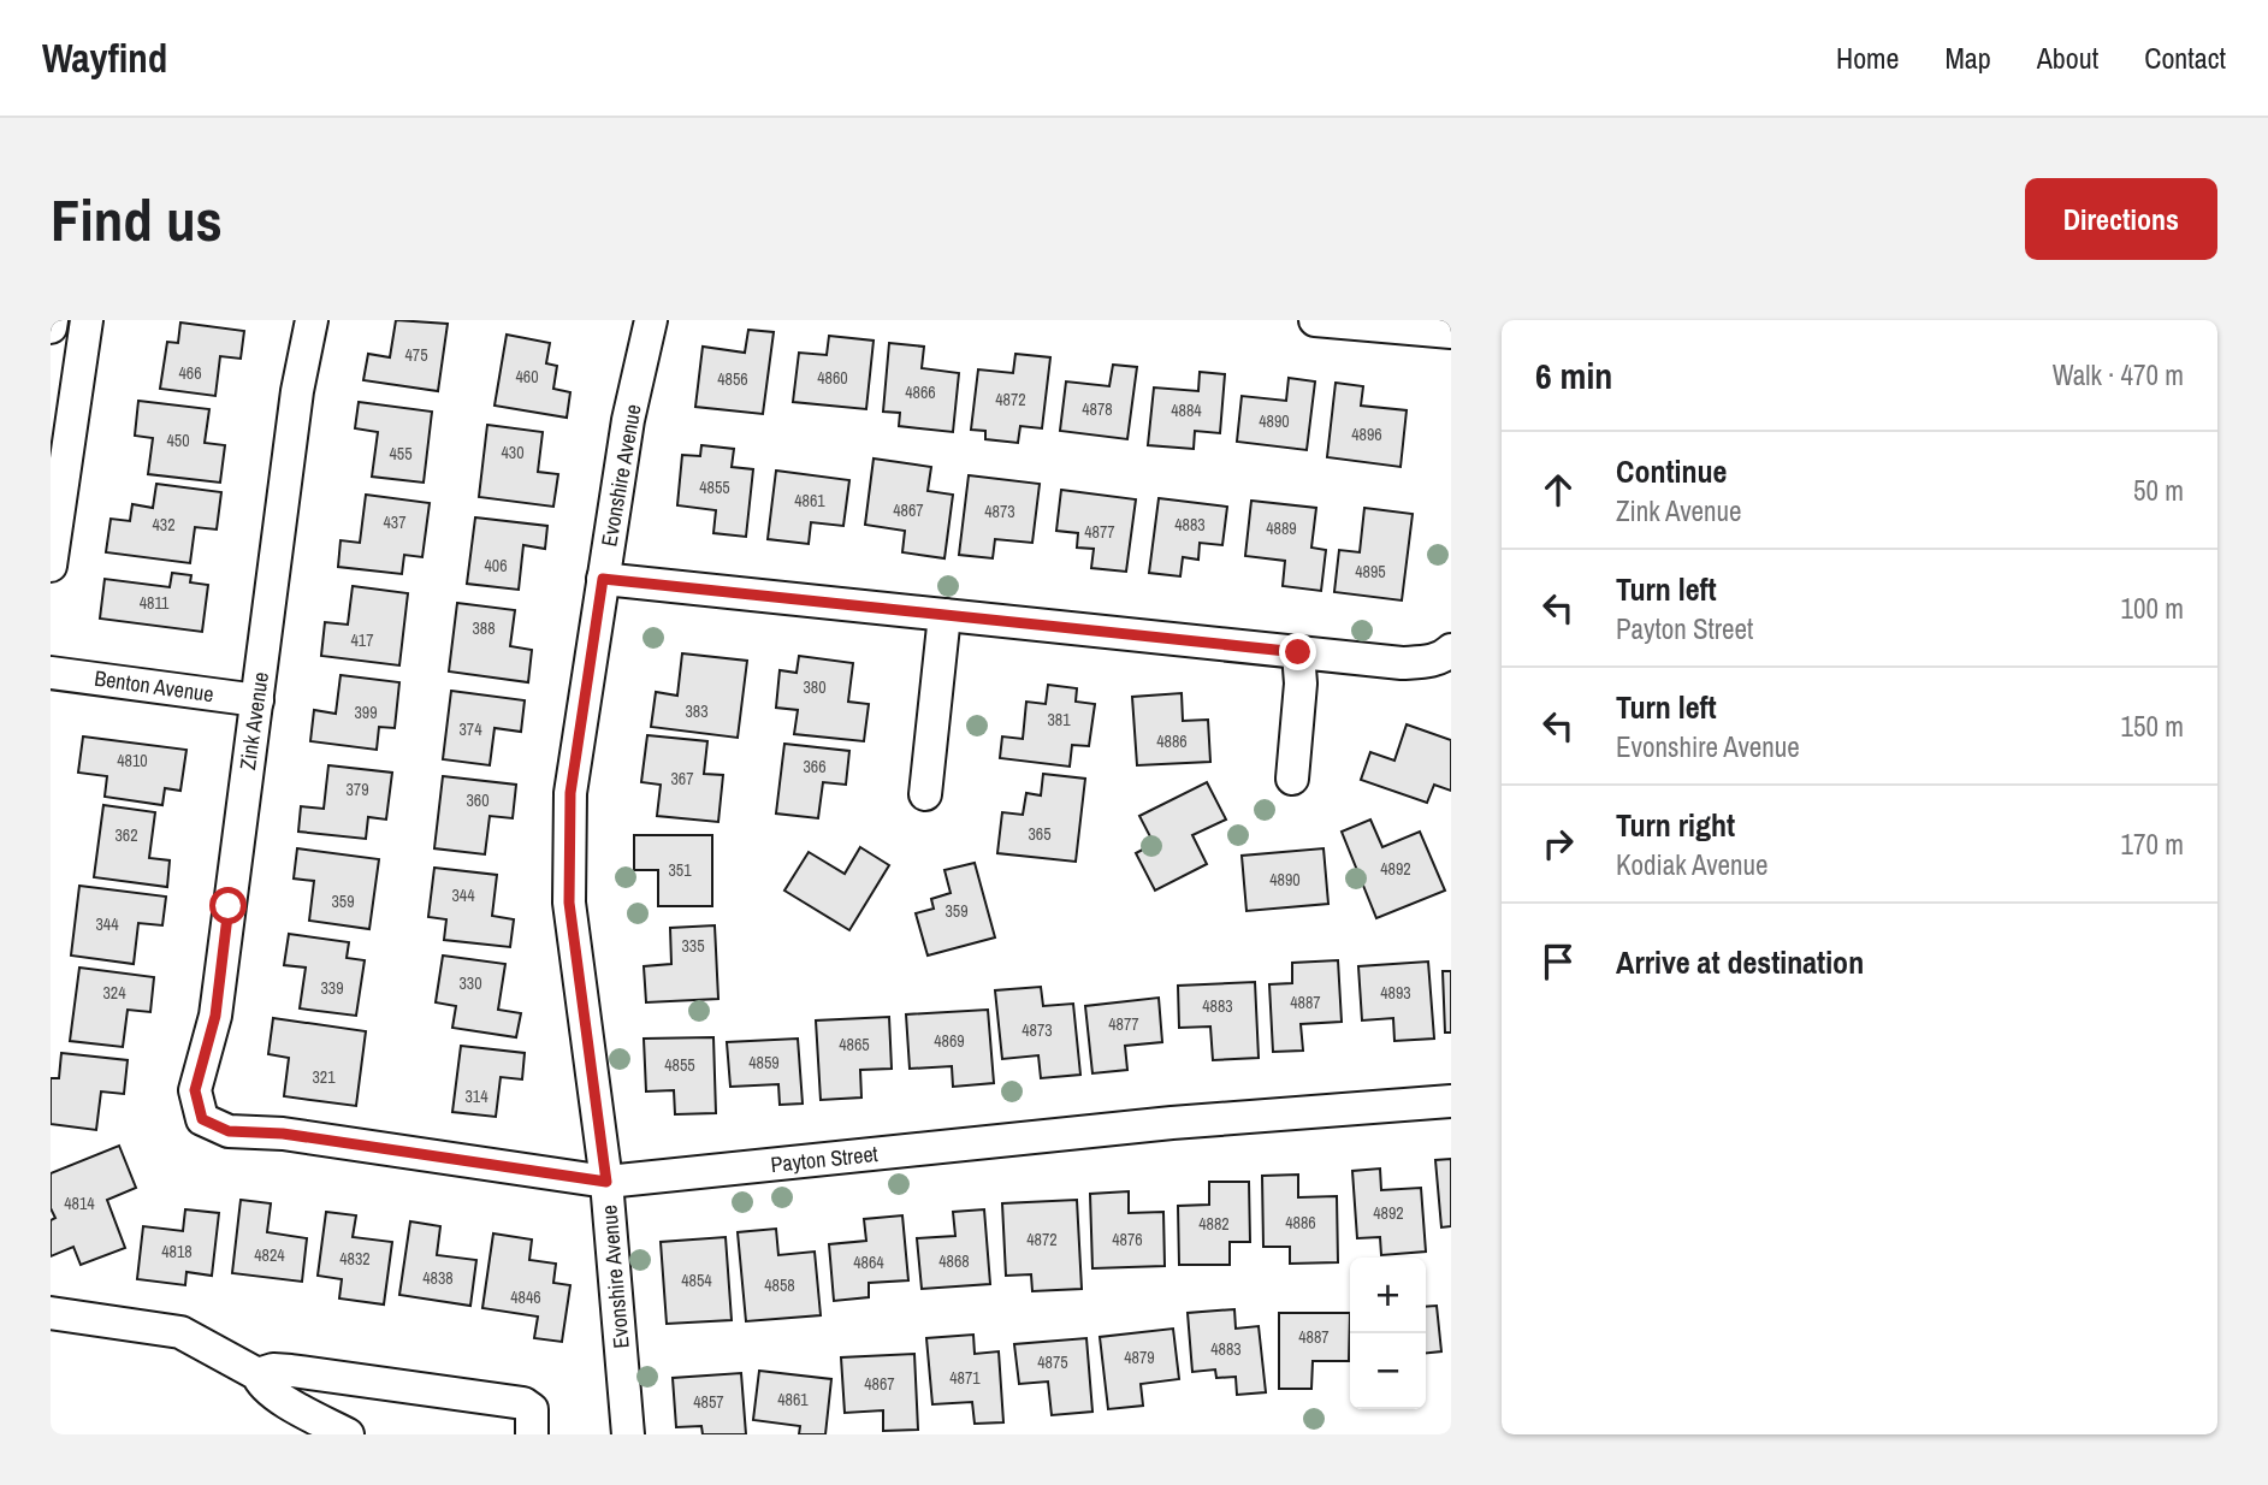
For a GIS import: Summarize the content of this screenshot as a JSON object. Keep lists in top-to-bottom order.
{
  "streets": {
    "street": [
      "Evonshire Avenue",
      "Benton Avenue",
      "Zink Avenue",
      "Payton Street"
    ]
  },
  "crossings": [
    ["Evonshire Avenue", "Payton Street"],
    ["Benton Avenue", "Zink Avenue"],
    ["Zink Avenue", "Payton Street"]
  ],
  "house_numbers": [
    "475",
    "466",
    "460",
    "4860",
    "4856",
    "4866",
    "4872",
    "4878",
    "4884",
    "4890",
    "4896",
    "450",
    "430",
    "455",
    "4855",
    "4861",
    "4867",
    "4873",
    "437",
    "432",
    "4883",
    "4889",
    "4877",
    "406",
    "4895",
    "4811",
    "388",
    "417",
    "380",
    "383",
    "399",
    "381",
    "374",
    "4886",
    "4810",
    "366",
    "367",
    "379",
    "360",
    "365",
    "362",
    "4892",
    "351",
    "4890",
    "344",
    "359",
    "359",
    "344",
    "335",
    "330",
    "339",
    "324",
    "4893",
    "4887",
    "4883",
    "4877",
    "4873",
    "4869",
    "4865",
    "4859",
    "4855",
    "321",
    "314",
    "4814",
    "4892",
    "4886",
    "4882",
    "4872",
    "4876",
    "4818",
    "4824",
    "4832",
    "4868",
    "4864",
    "4838",
    "4854",
    "4858",
    "4846",
    "4887",
    "4883",
    "4879",
    "4875",
    "4871",
    "4867",
    "4861",
    "4857"
  ],
  "page": {
    "header": "Wayfind",
    "nav": [
      "Home",
      "Map",
      "About",
      "Contact"
    ],
    "buttons": "Directions",
    "title": "Find us",
    "heading": ["6 min", "Walk · 470 m"],
    "list": [
      ["Continue", "Zink Avenue", "50 m"],
      ["Turn left", "Payton Street", "100 m"],
      ["Turn left", "Evonshire Avenue", "150 m"],
      ["Turn right", "Kodiak Avenue", "170 m"],
      "Arrive at destination"
    ],
    "map_buttons": ["+", "−"]
  }
}
